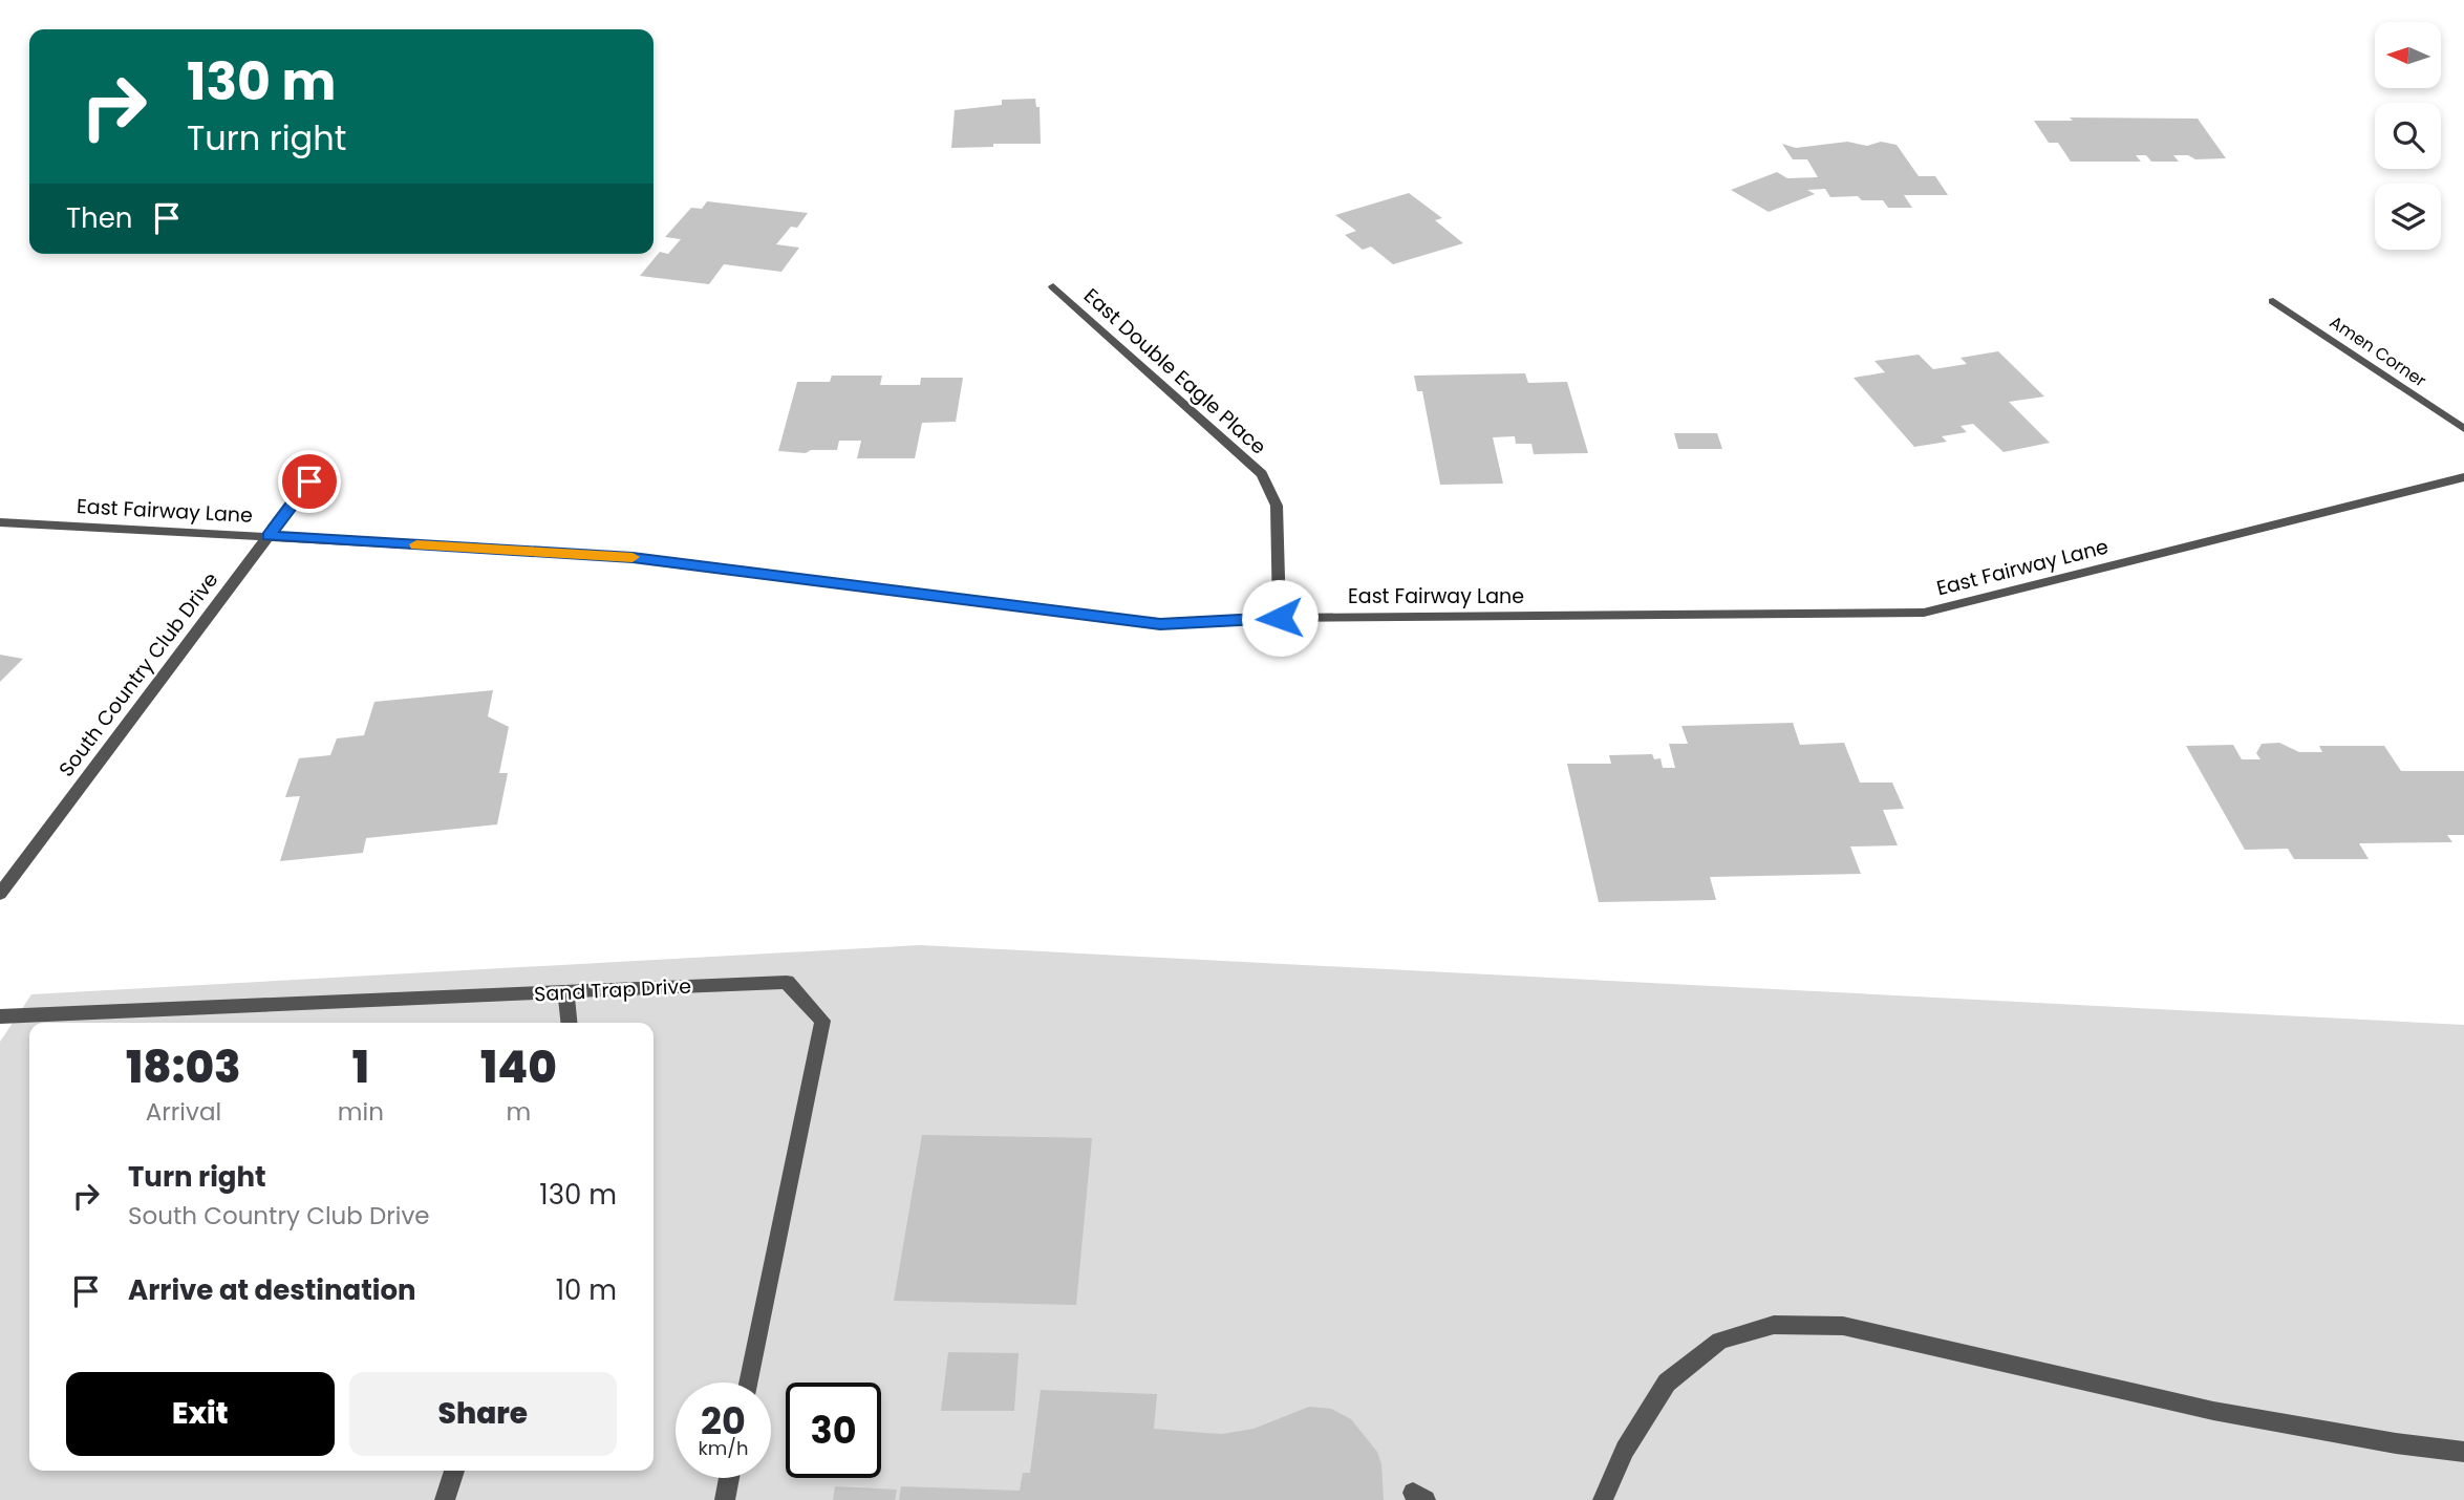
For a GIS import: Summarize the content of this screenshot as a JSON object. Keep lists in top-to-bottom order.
{
  "streets": {
    "street": [
      "Amen Corner",
      "East Double Eagle Place",
      "East Fairway Lane",
      "South Country Club Drive",
      "Sand Trap Drive"
    ]
  },
  "crossings": [
    ["East Double Eagle Place", "East Fairway Lane"],
    ["East Fairway Lane", "South Country Club Drive"]
  ],
  "north": "left",
  "page": {
    "turn": ["130 m", "Turn right"],
    "then": "Then",
    "eta": [
      "18:03",
      "Arrival",
      "1",
      "min",
      "140",
      "m"
    ],
    "list": [
      {
        "name": "Turn right",
        "note": "South Country Club Drive",
        "value": "130 m"
      },
      {
        "name": "Arrive at destination",
        "value": "10 m"
      }
    ],
    "buttons": ["Exit", "Share"],
    "speed": "20 km/h",
    "limit": "30"
  }
}
